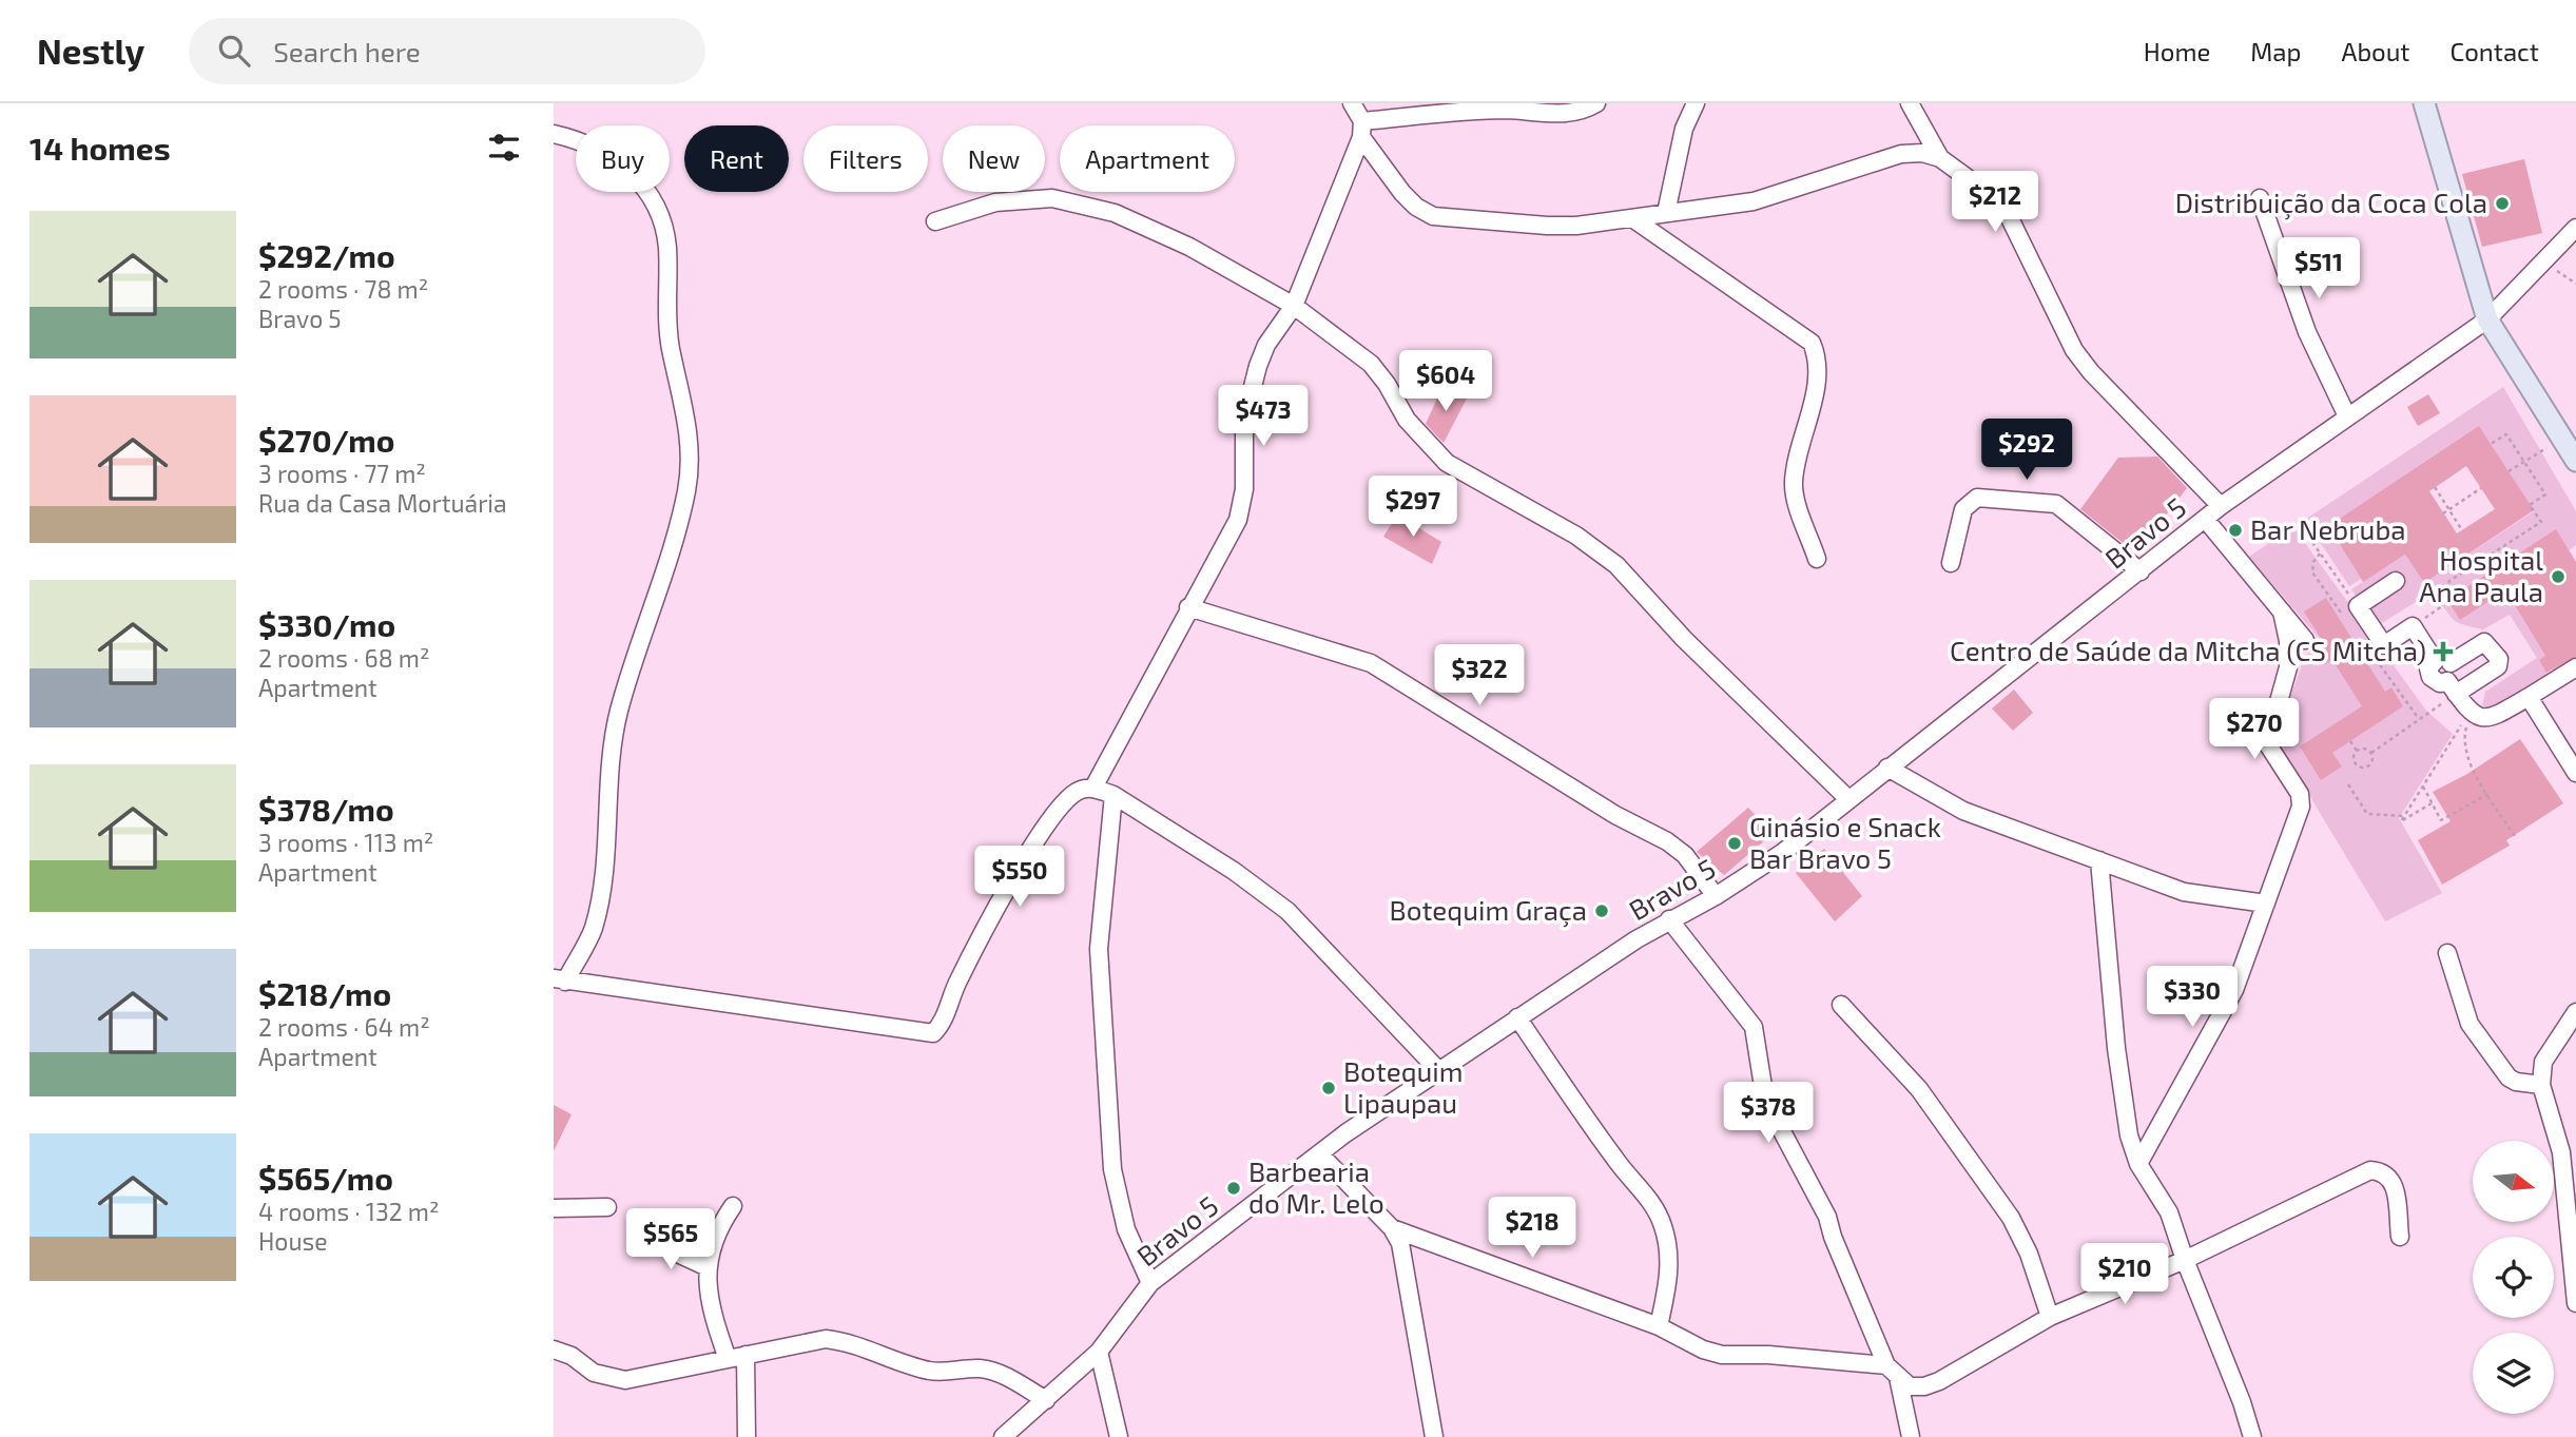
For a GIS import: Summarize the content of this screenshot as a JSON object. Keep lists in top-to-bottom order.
{
  "streets": {
    "street": ["Bravo 5"]
  },
  "places": {
    "other": [
      "Distribuição da Coca Cola",
      "Bar Nebruba",
      "Hospital Ana Paula",
      "Ginásio e Snack Bar Bravo 5",
      "Botequim Graça",
      "Botequim Lipaupau",
      "Barbearia do Mr. Lelo"
    ],
    "health": ["Centro de Saúde da Mitcha (CS Mitcha)"]
  },
  "north": "right",
  "page": {
    "header": "Nestly",
    "search": "Search here",
    "nav": [
      "Home",
      "Map",
      "About",
      "Contact"
    ],
    "heading": "14 homes",
    "chip": [
      "Buy",
      "Rent",
      "Filters",
      "New",
      "Apartment"
    ],
    "price": [
      "$212",
      "$511",
      "$604",
      "$473",
      "$292",
      "$297",
      "$322",
      "$270",
      "$550",
      "$330",
      "$378",
      "$218",
      "$565",
      "$210"
    ],
    "list": [
      {
        "name": "$292/mo",
        "note": "2 rooms · 78 m² · Bravo 5"
      },
      {
        "name": "$270/mo",
        "note": "3 rooms · 77 m² · Rua da Casa Mortuária"
      },
      {
        "name": "$330/mo",
        "note": "2 rooms · 68 m² · Apartment"
      },
      {
        "name": "$378/mo",
        "note": "3 rooms · 113 m² · Apartment"
      },
      {
        "name": "$218/mo",
        "note": "2 rooms · 64 m² · Apartment"
      },
      {
        "name": "$565/mo",
        "note": "4 rooms · 132 m² · House"
      }
    ]
  }
}
